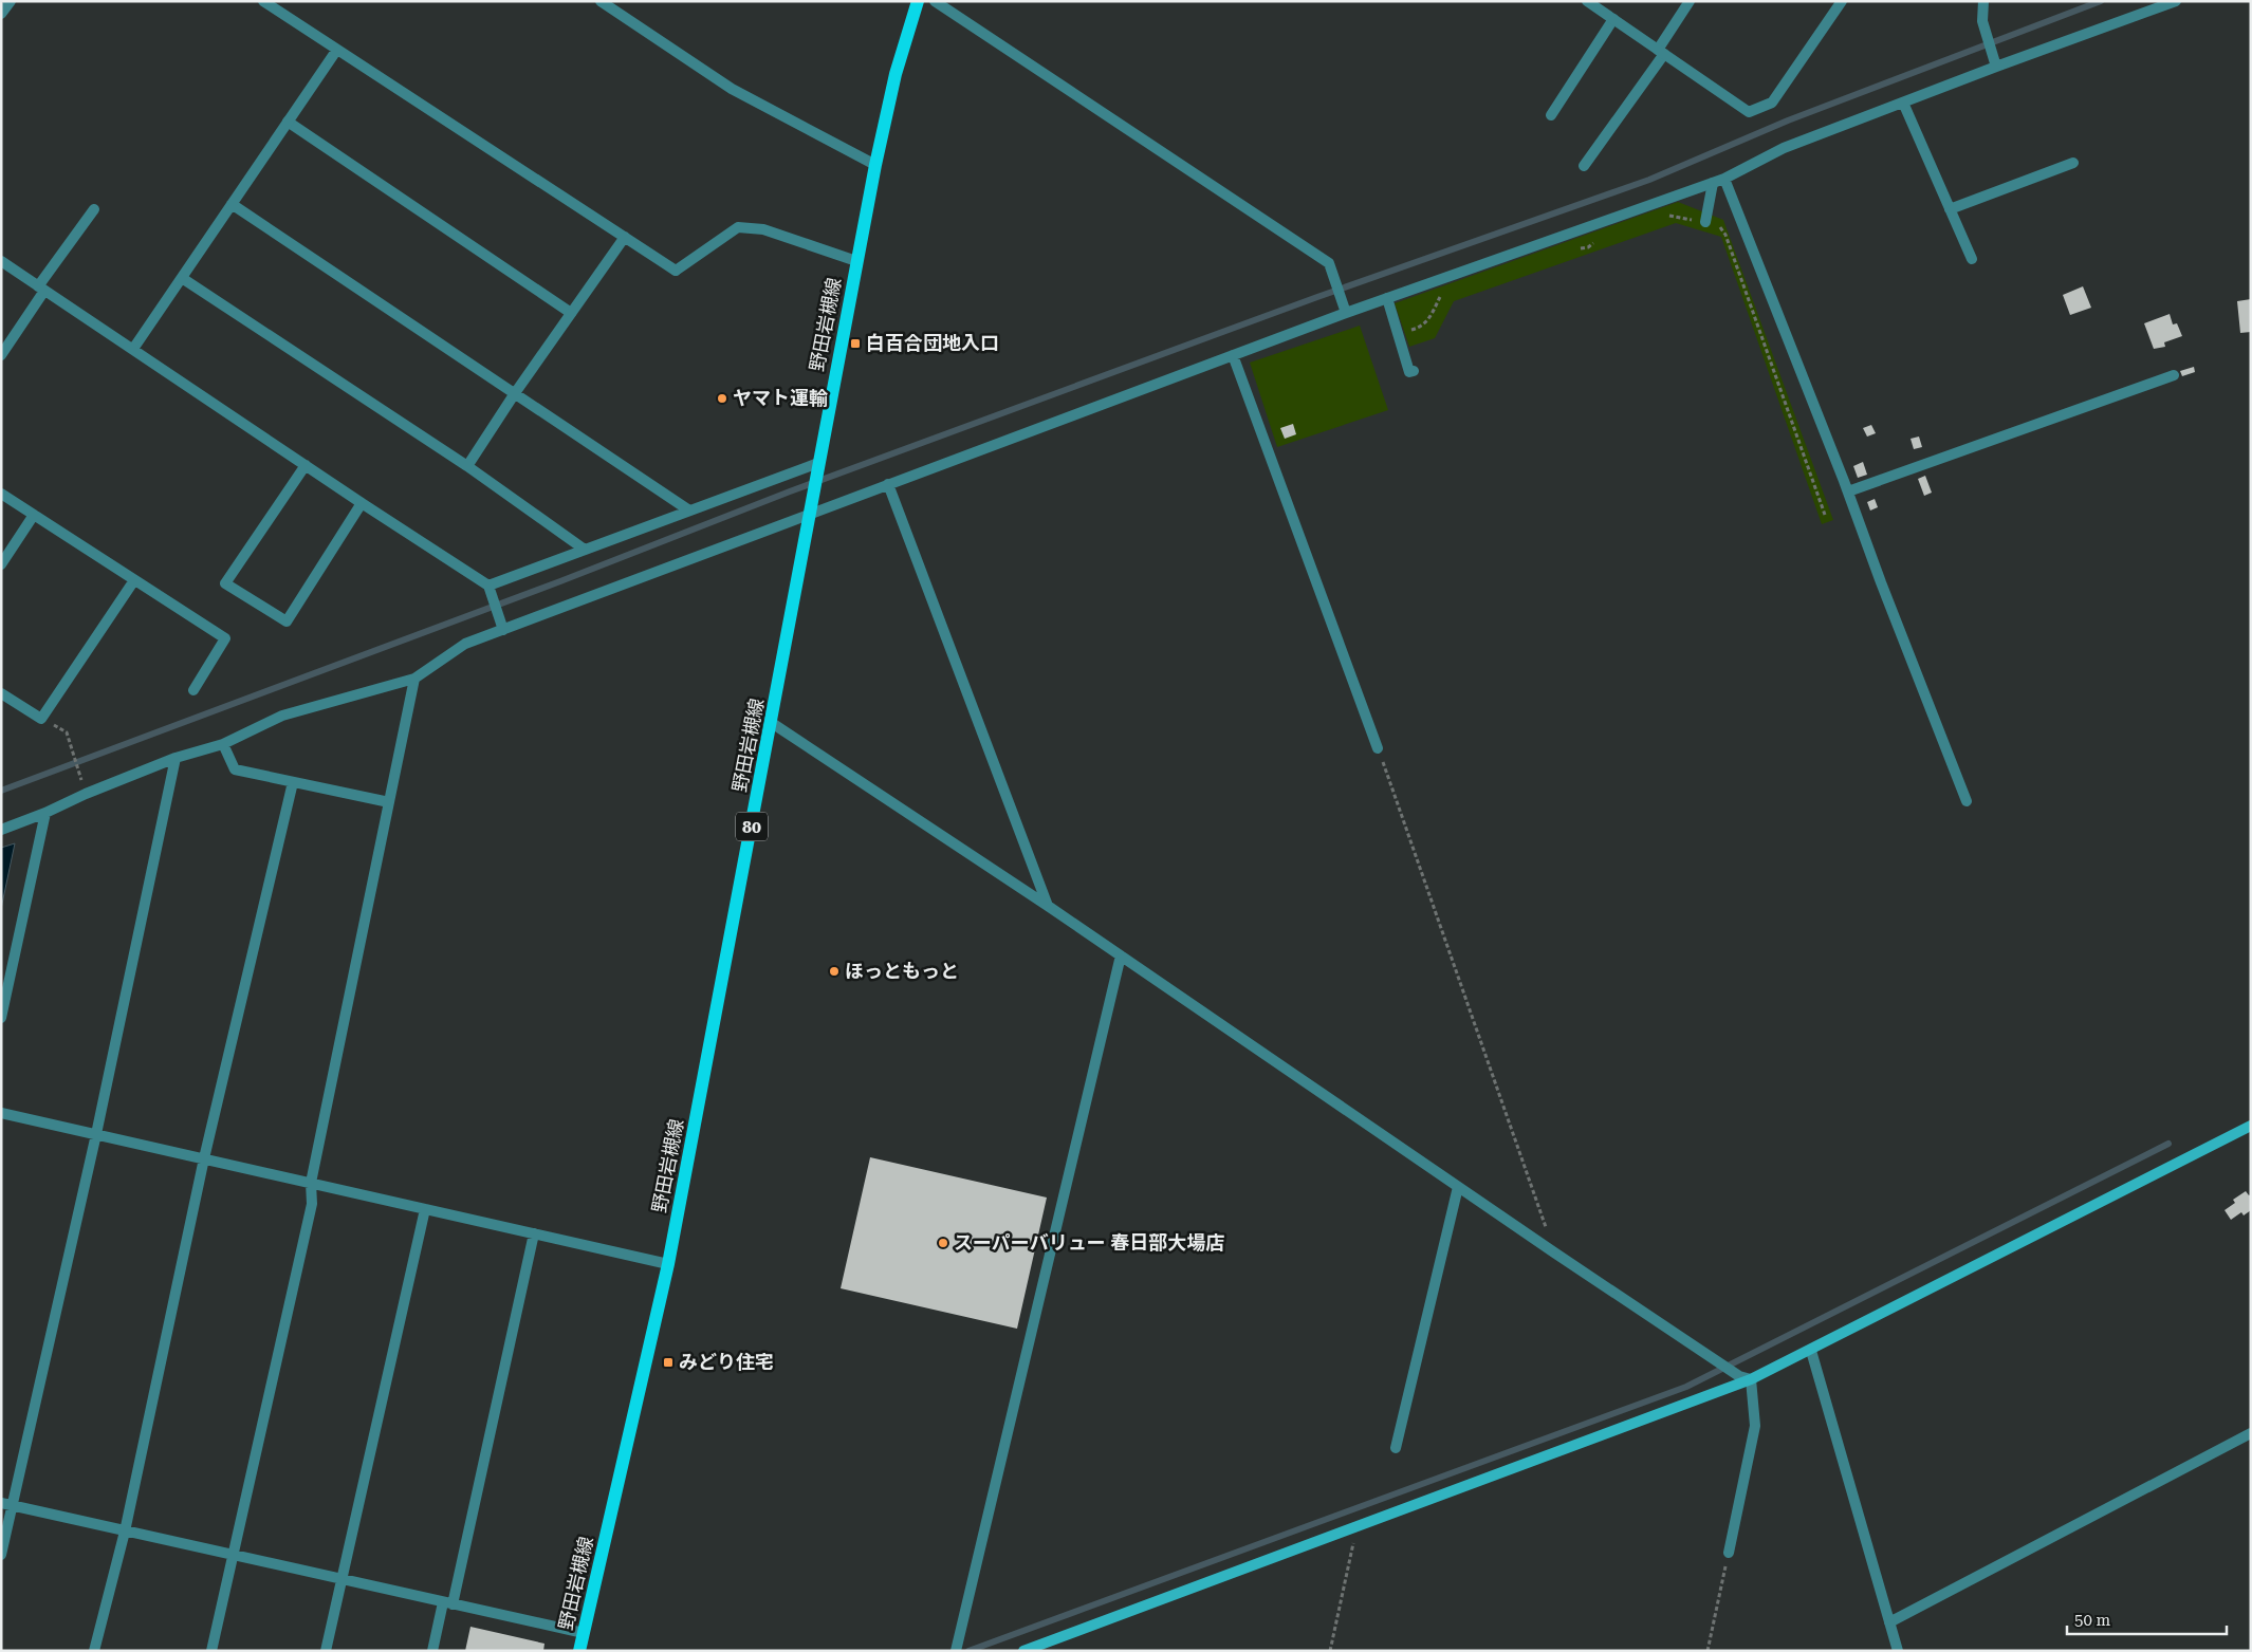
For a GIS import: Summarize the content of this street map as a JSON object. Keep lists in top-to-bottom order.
{
  "streets": {
    "main road": ["野田岩槻線", "80"]
  },
  "places": {
    "transit": ["白百合団地入口", "みどり住宅"],
    "other": ["ヤマト運輸", "ほっともっと", "スーパーバリュー 春日部大場店"]
  },
  "scale_bar": "50 m"
}
